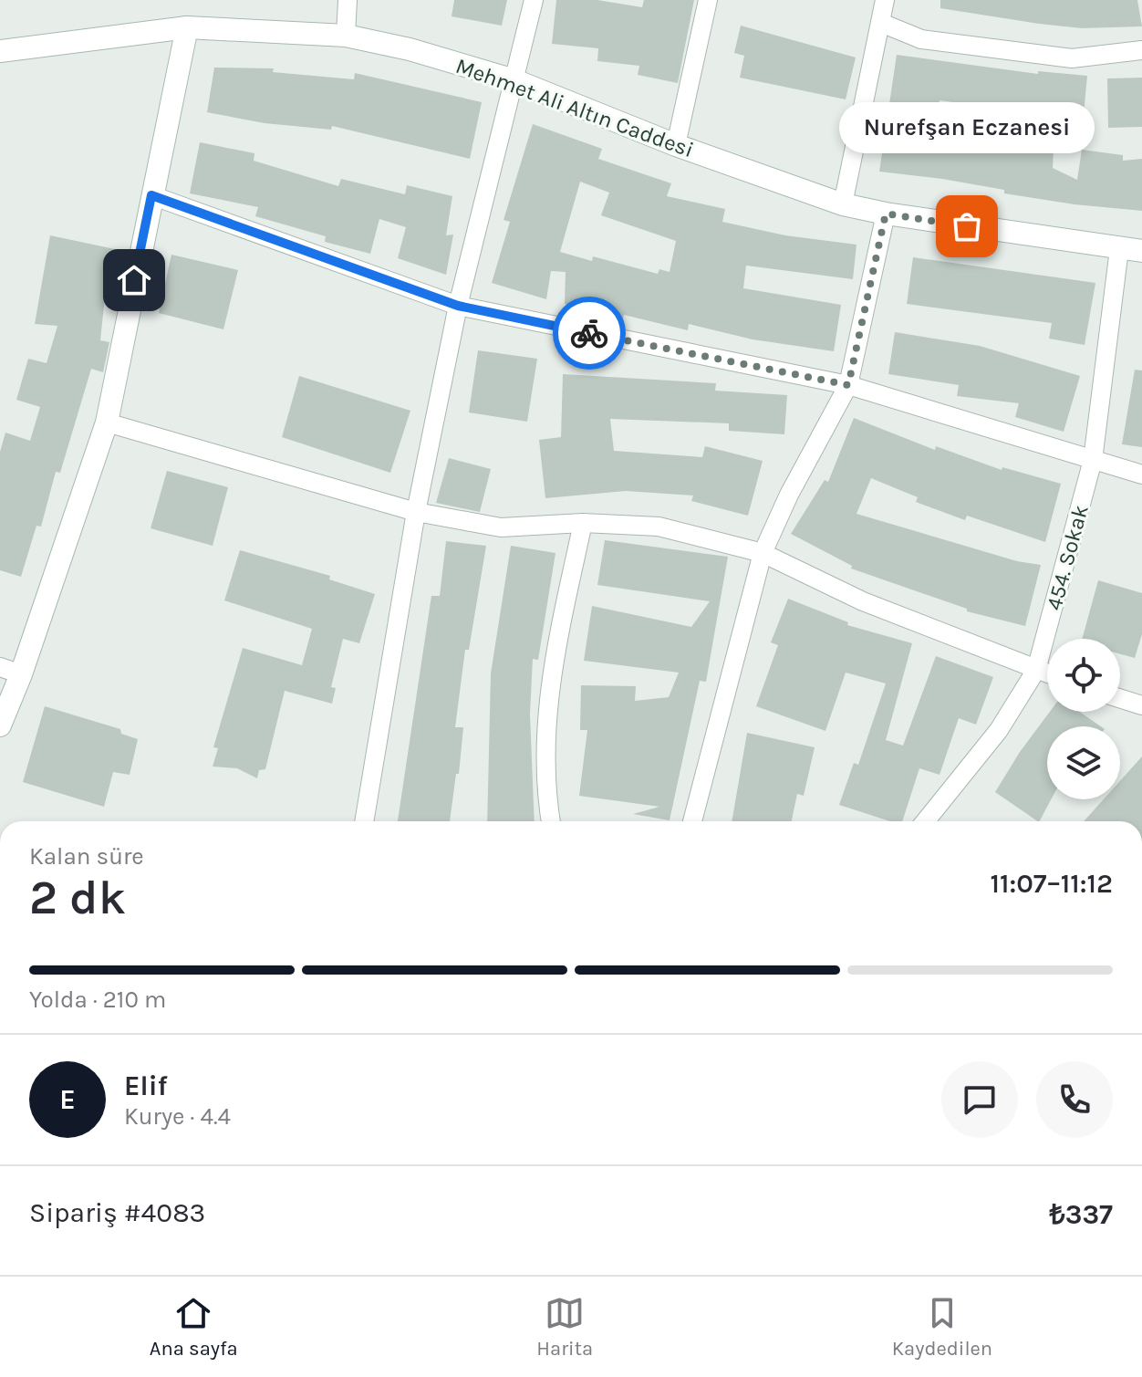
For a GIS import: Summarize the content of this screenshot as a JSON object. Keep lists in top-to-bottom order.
{
  "streets": {
    "street": ["Mehmet Ali Altın Caddesi", "454. Sokak"]
  },
  "crossings": [
    ["Mehmet Ali Altın Caddesi", "454. Sokak"]
  ],
  "places": ["Nurefşan Eczanesi"],
  "page": {
    "bubble": "Nurefşan Eczanesi",
    "heading": ["2 dk", "Kalan süre", "11:07–11:12"],
    "panel": [
      "Elif",
      "Kurye · 4.4",
      "Sipariş #4083",
      "₺337"
    ],
    "bar": "Yolda · 210 m",
    "round": "E",
    "tabs": ["Ana sayfa", "Harita", "Kaydedilen"]
  }
}
